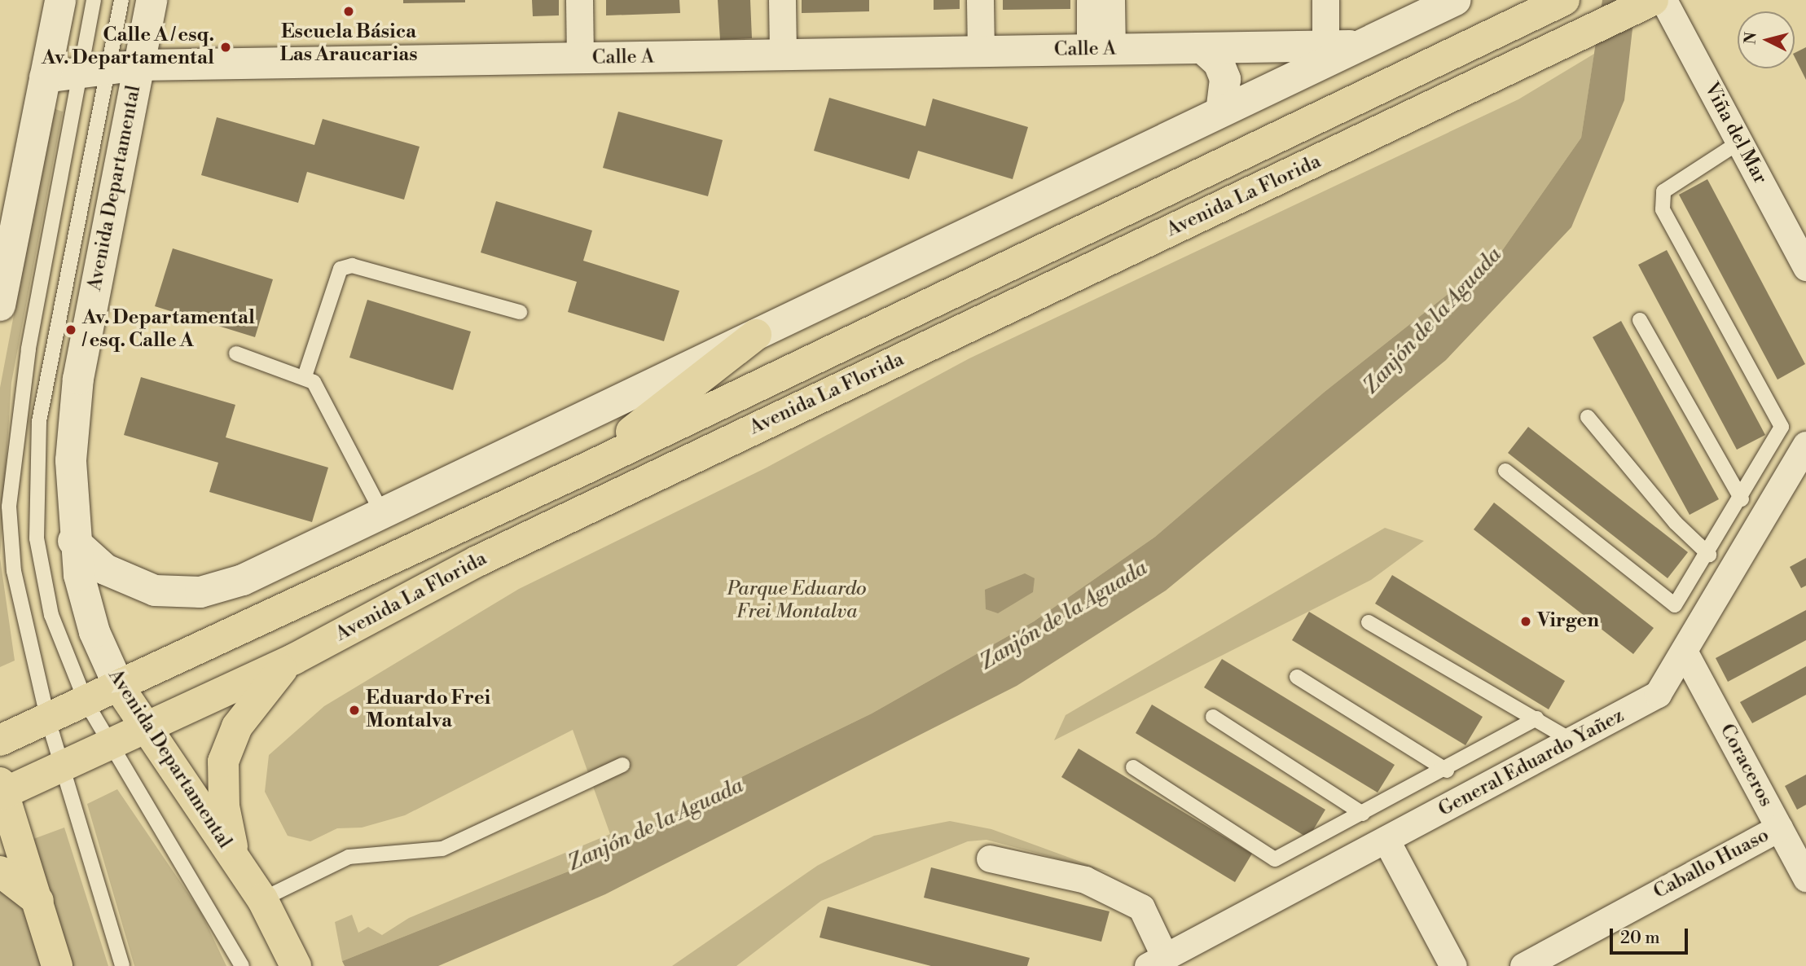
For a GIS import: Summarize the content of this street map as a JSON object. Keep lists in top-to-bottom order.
{
  "streets": {
    "main road": ["Avenida Departamental", "Avenida La Florida"],
    "street": [
      "Calle A",
      "Viña del Mar",
      "General Eduardo Yañez",
      "Coraceros",
      "Caballo Huaso"
    ]
  },
  "crossings": [
    ["Calle A", "Avenida Departamental"],
    ["Viña del Mar", "Avenida La Florida"],
    ["Avenida Departamental", "Avenida La Florida"],
    ["General Eduardo Yañez", "Coraceros"],
    ["Coraceros", "Caballo Huaso"]
  ],
  "water": ["Zanjón de la Aguada"],
  "parks": ["Parque Eduardo Frei Montalva"],
  "places": [
    "Escuela Básica Las Araucarias",
    "Calle A / esq. Av. Departamental",
    "Av. Departamental / esq. Calle A",
    "Virgen",
    "Eduardo Frei Montalva"
  ],
  "scale_bar": "20 m",
  "north": "left"
}
